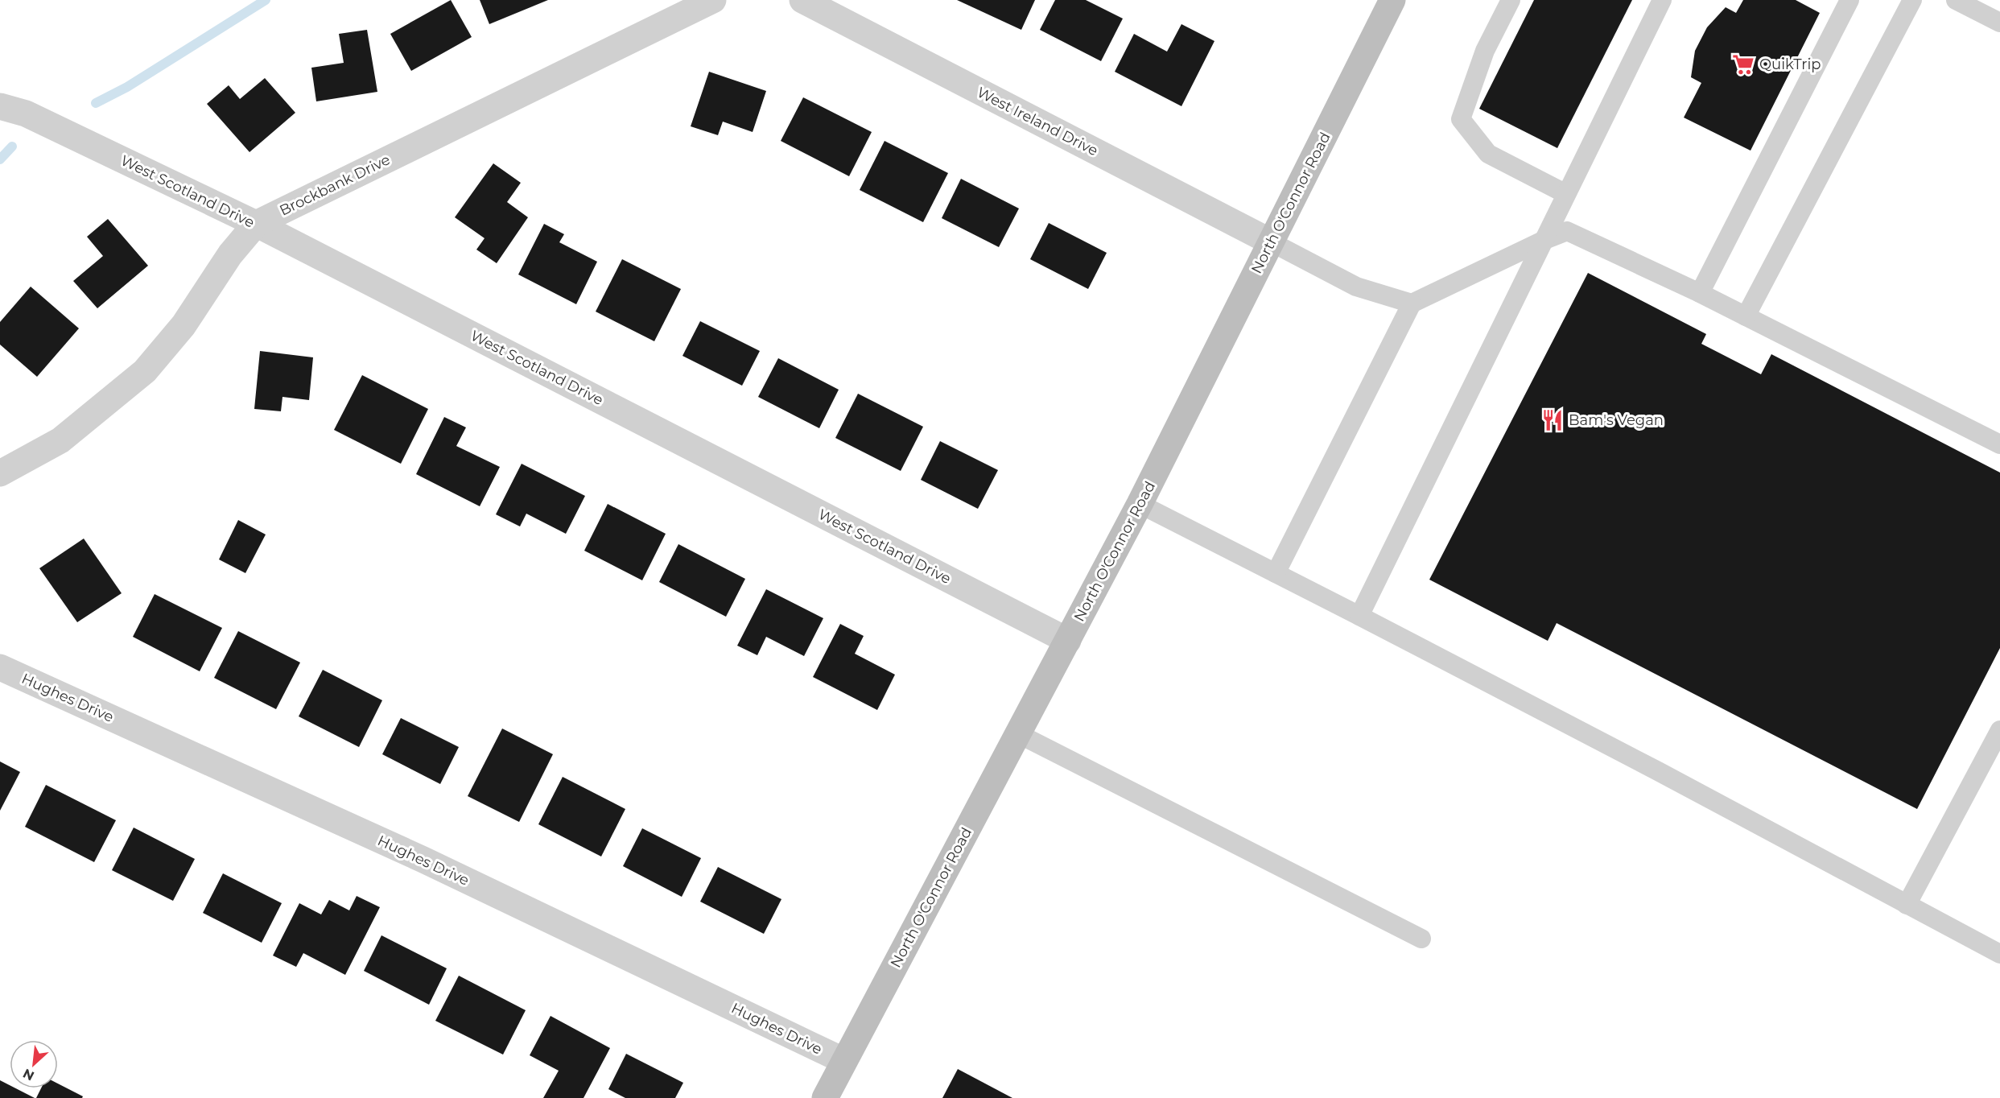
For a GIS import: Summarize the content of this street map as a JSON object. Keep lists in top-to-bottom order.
{
  "streets": {
    "main road": ["North O'Connor Road"],
    "street": [
      "West Ireland Drive",
      "Brockbank Drive",
      "West Scotland Drive",
      "Hughes Drive"
    ]
  },
  "crossings": [
    ["West Ireland Drive", "North O'Connor Road"],
    ["Brockbank Drive", "West Scotland Drive"],
    ["West Scotland Drive", "North O'Connor Road"],
    ["North O'Connor Road", "Hughes Drive"]
  ],
  "places": {
    "supermarket": ["QuikTrip"],
    "restaurant": ["Bam's Vegan"]
  },
  "north": "bottom left"
}
